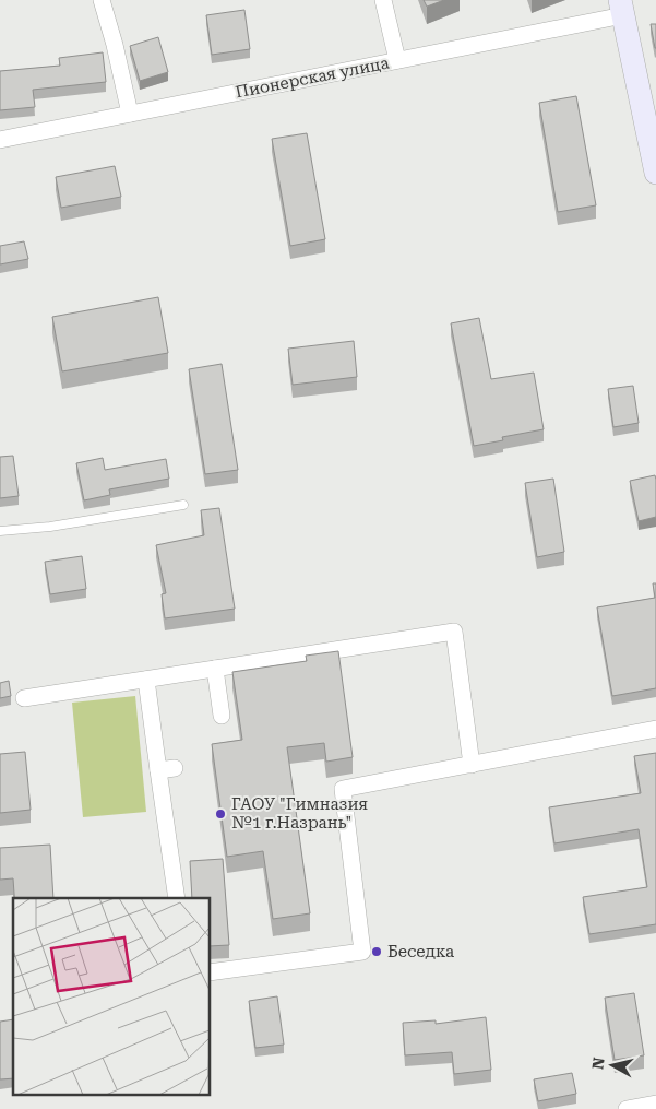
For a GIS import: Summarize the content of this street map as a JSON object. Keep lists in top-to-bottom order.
{
  "streets": {
    "street": ["Пионерская улица"]
  },
  "places": ["ГАОУ \"Гимназия №1 г.Назрань\"", "Беседка"],
  "north": "left"
}
